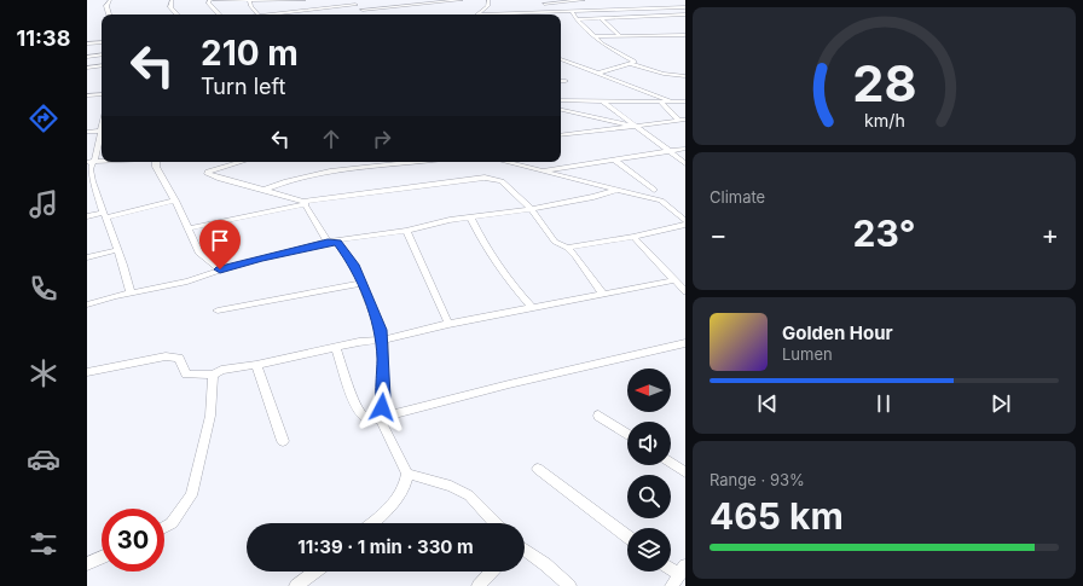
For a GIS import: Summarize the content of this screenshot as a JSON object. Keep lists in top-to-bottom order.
{
  "north": "left",
  "page": {
    "tabs": "11:38",
    "turn": ["210 m", "Turn left"],
    "tile": [
      "Climate",
      ["Range · 93%", "465 km"]
    ],
    "heat": ["−", "23°", "+"],
    "song": ["Golden Hour", "Lumen"],
    "limit": "30",
    "trip": "11:39 · 1 min · 330 m",
    "gauge": ["28", "km/h"]
  }
}
